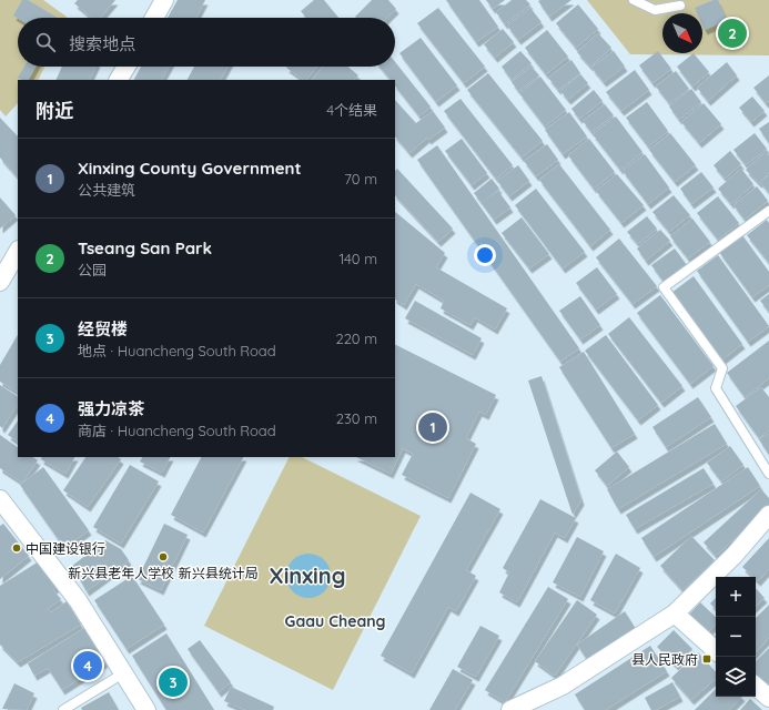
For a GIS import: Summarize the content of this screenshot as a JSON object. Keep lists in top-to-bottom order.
{
  "districts": ["Xinxing", "Gaau Cheang"],
  "places": {
    "other": ["中国建设银行", "新兴县老年人学校 新兴县统计局"],
    "transit": ["县人民政府"]
  },
  "north": "bottom right",
  "page": {
    "pins": [
      "2",
      "1",
      "4",
      "3"
    ],
    "search": "搜索地点",
    "heading": ["附近", "4个结果"],
    "list": [
      {
        "mark": "1",
        "name": "Xinxing County Government",
        "note": "公共建筑",
        "value": "70 m"
      },
      {
        "mark": "2",
        "name": "Tseang San Park",
        "note": "公园",
        "value": "140 m"
      },
      {
        "mark": "3",
        "name": "经贸楼",
        "note": "地点 · Huancheng South Road",
        "value": "220 m"
      },
      {
        "mark": "4",
        "name": "强力凉茶",
        "note": "商店 · Huancheng South Road",
        "value": "230 m"
      }
    ],
    "map_buttons": ["+", "−"]
  }
}
